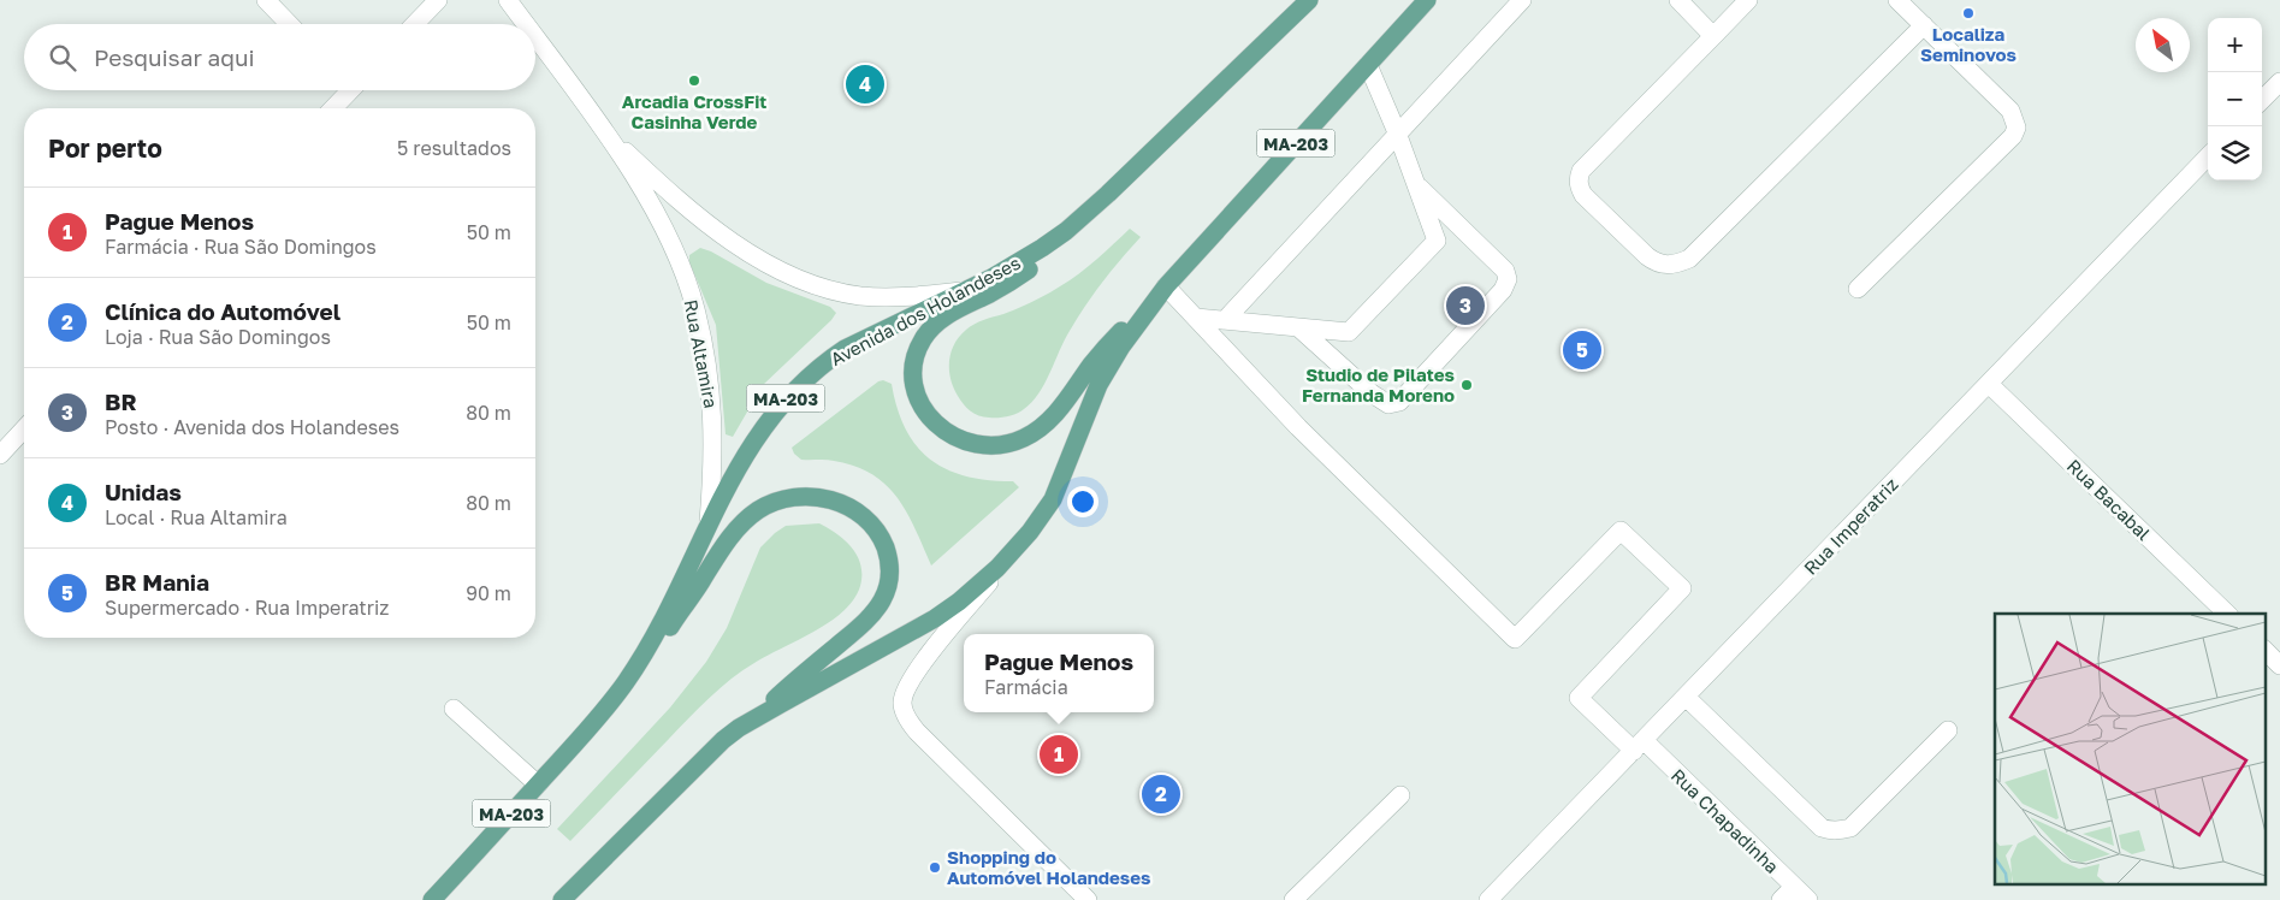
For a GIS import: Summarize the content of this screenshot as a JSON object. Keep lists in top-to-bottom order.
{
  "streets": {
    "main road": ["MA-203", "Avenida dos Holandeses"],
    "street": [
      "Rua Altamira",
      "Rua Bacabal",
      "Rua Imperatriz",
      "Rua Chapadinha"
    ]
  },
  "crossings": [
    ["Avenida dos Holandeses", "Rua Altamira"],
    ["Rua Bacabal", "Rua Imperatriz"],
    ["Rua Imperatriz", "Rua Chapadinha"]
  ],
  "places": [
    "Localiza Seminovos",
    "Arcadia CrossFit Casinha Verde",
    "Studio de Pilates Fernanda Moreno",
    "Shopping do Automóvel Holandeses"
  ],
  "north": "top left",
  "page": {
    "map_buttons": ["+", "−"],
    "search": "Pesquisar aqui",
    "pins": [
      "4",
      "3",
      "5",
      "1",
      "2"
    ],
    "heading": ["Por perto", "5 resultados"],
    "list": [
      {
        "mark": "1",
        "name": "Pague Menos",
        "note": "Farmácia · Rua São Domingos",
        "value": "50 m"
      },
      {
        "mark": "2",
        "name": "Clínica do Automóvel",
        "note": "Loja · Rua São Domingos",
        "value": "50 m"
      },
      {
        "mark": "3",
        "name": "BR",
        "note": "Posto · Avenida dos Holandeses",
        "value": "80 m"
      },
      {
        "mark": "4",
        "name": "Unidas",
        "note": "Local · Rua Altamira",
        "value": "80 m"
      },
      {
        "mark": "5",
        "name": "BR Mania",
        "note": "Supermercado · Rua Imperatriz",
        "value": "90 m"
      }
    ],
    "popup": ["Pague Menos", "Farmácia"]
  }
}
